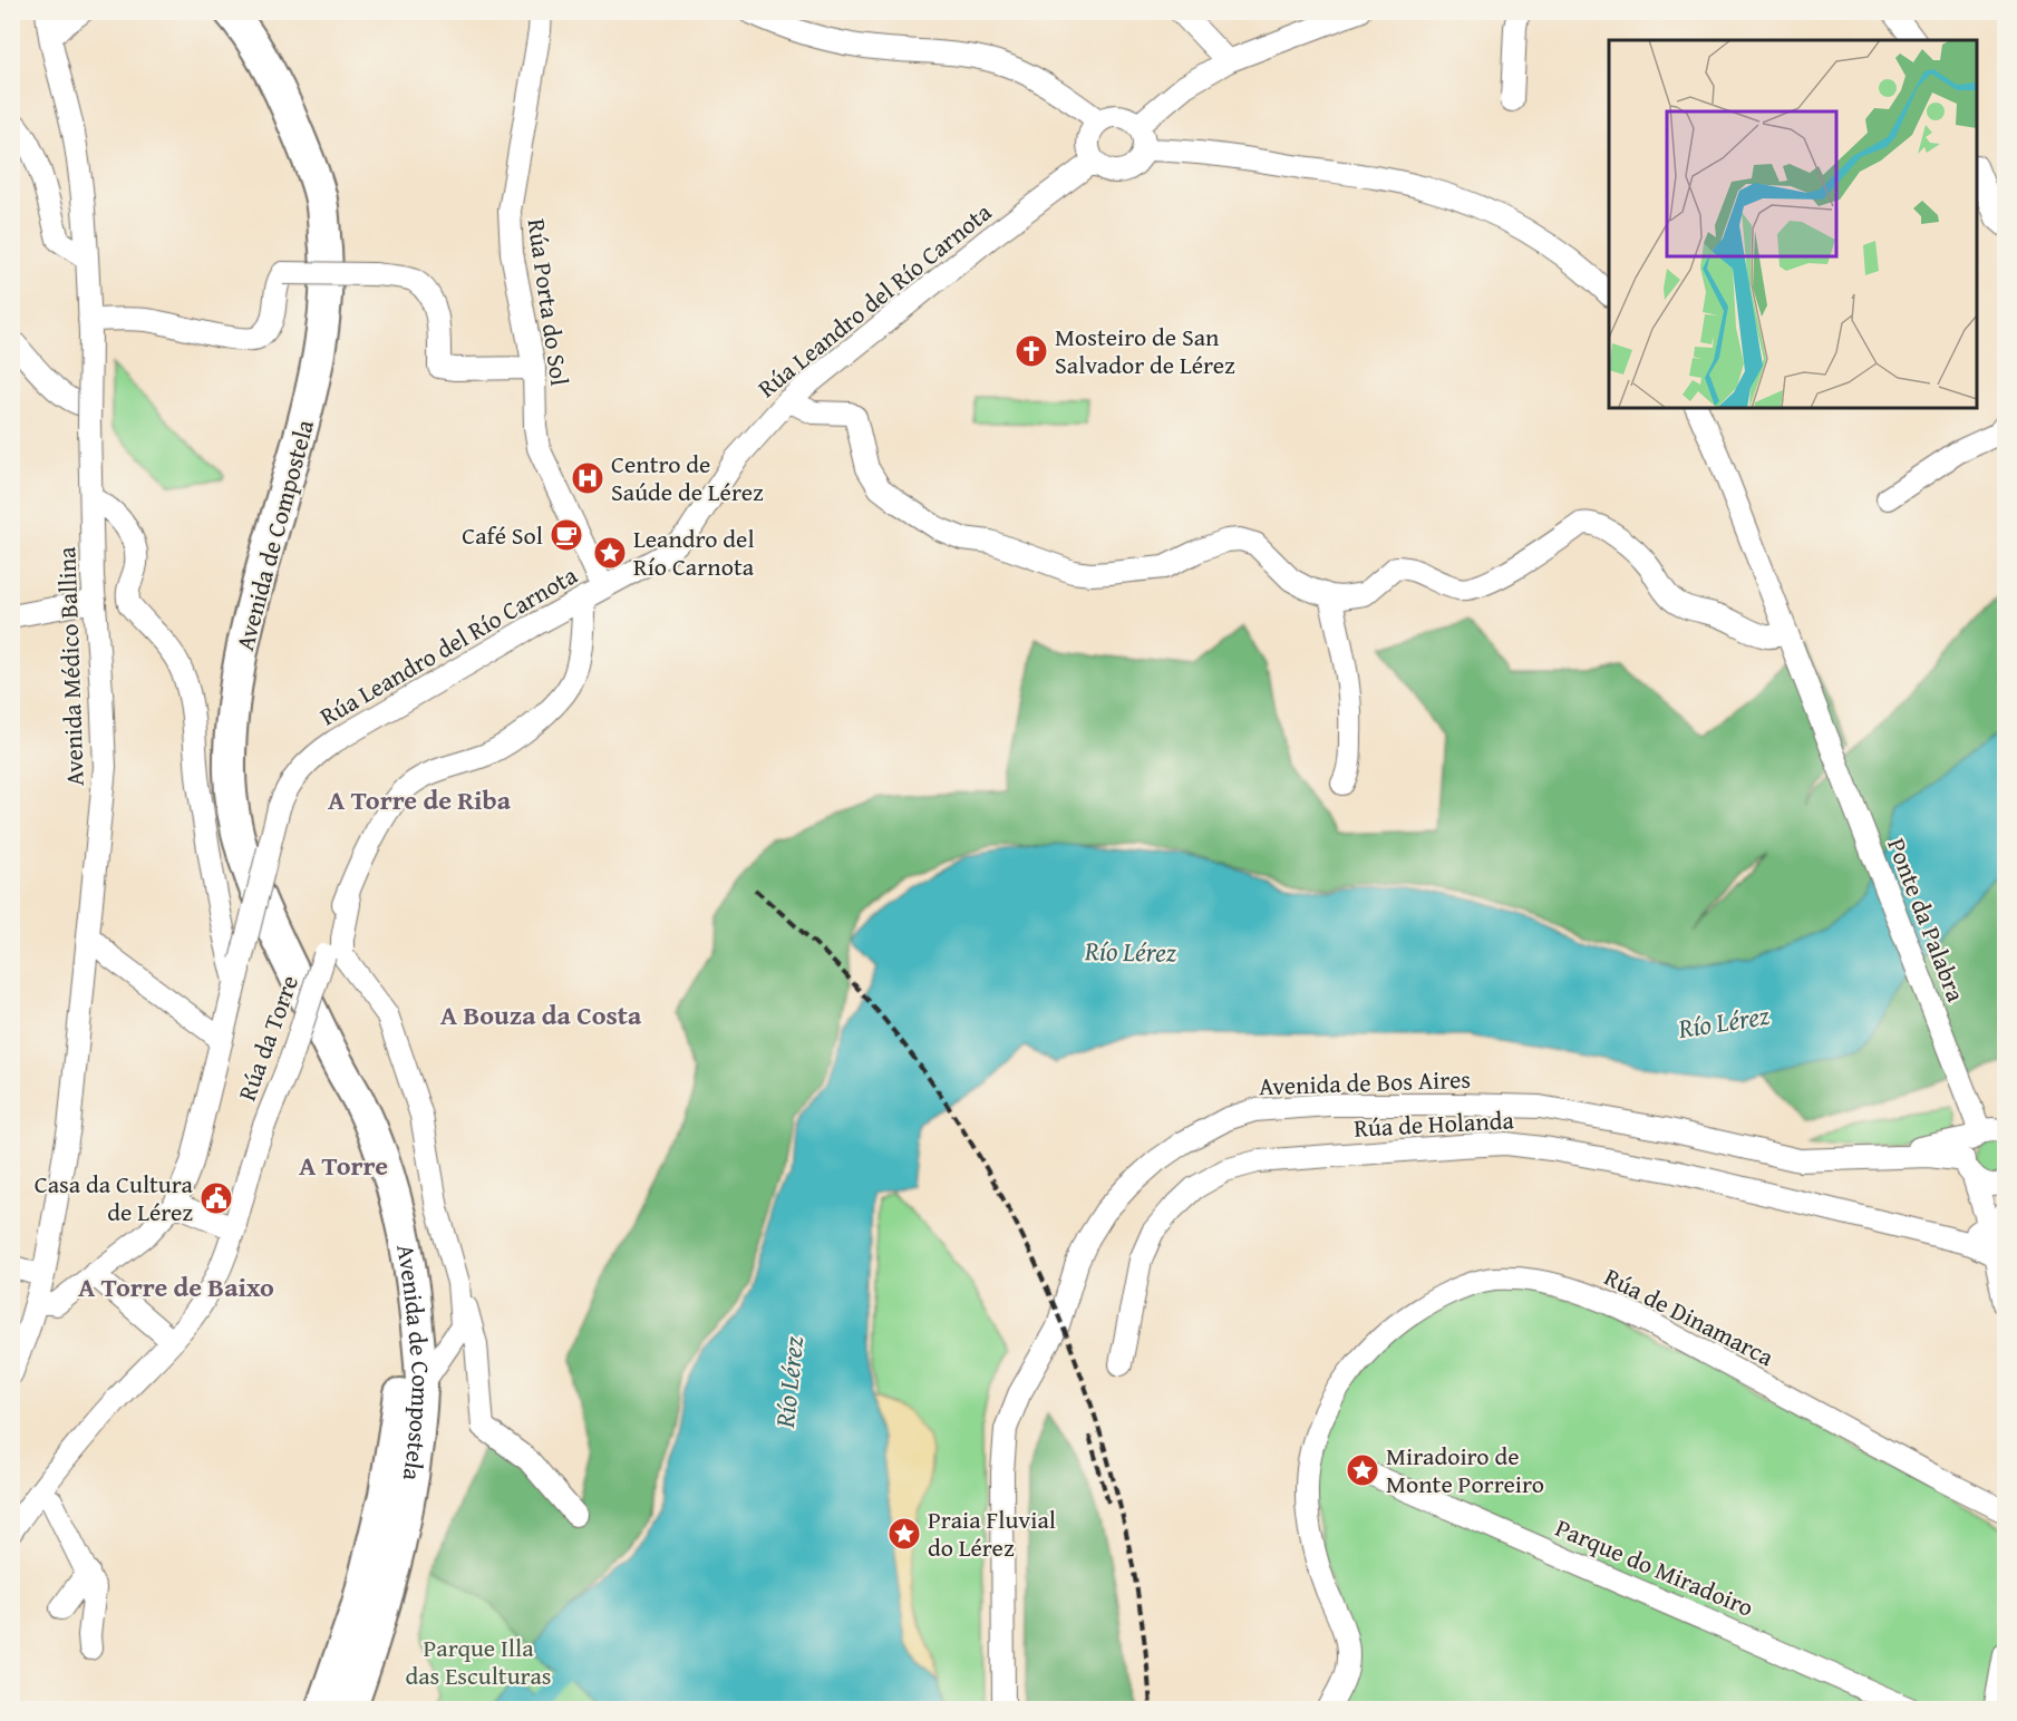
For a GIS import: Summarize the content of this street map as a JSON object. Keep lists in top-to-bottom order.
{
  "streets": {
    "highway": ["Avenida de Compostela"],
    "street": [
      "Rúa Leandro del Río Carnota",
      "Rúa Porta do Sol",
      "Avenida Médico Ballina",
      "Ponte da Palabra",
      "Rúa da Torre",
      "Avenida de Bos Aires",
      "Rúa de Holanda",
      "Rúa de Dinamarca",
      "Parque do Miradoiro"
    ]
  },
  "crossings": [
    ["Rúa Leandro del Río Carnota", "Rúa Porta do Sol"],
    ["Rúa Leandro del Río Carnota", "Avenida Médico Ballina"],
    ["Rúa Leandro del Río Carnota", "Rúa da Torre"],
    ["Rúa Porta do Sol", "Rúa da Torre"],
    ["Ponte da Palabra", "Avenida de Bos Aires"]
  ],
  "districts": [
    "A Torre de Riba",
    "A Bouza da Costa",
    "A Torre",
    "A Torre de Baixo"
  ],
  "water": ["Río Lérez"],
  "parks": ["Parque Illa das Esculturas"],
  "places": {
    "church": ["Mosteiro de San Salvador de Lérez"],
    "hospital": ["Centro de Saúde de Lérez"],
    "cafe": ["Café Sol"],
    "place": ["Leandro del Río Carnota", "Miradoiro de Monte Porreiro", "Praia Fluvial do Lérez"],
    "public building": ["Casa da Cultura de Lérez"]
  }
}
